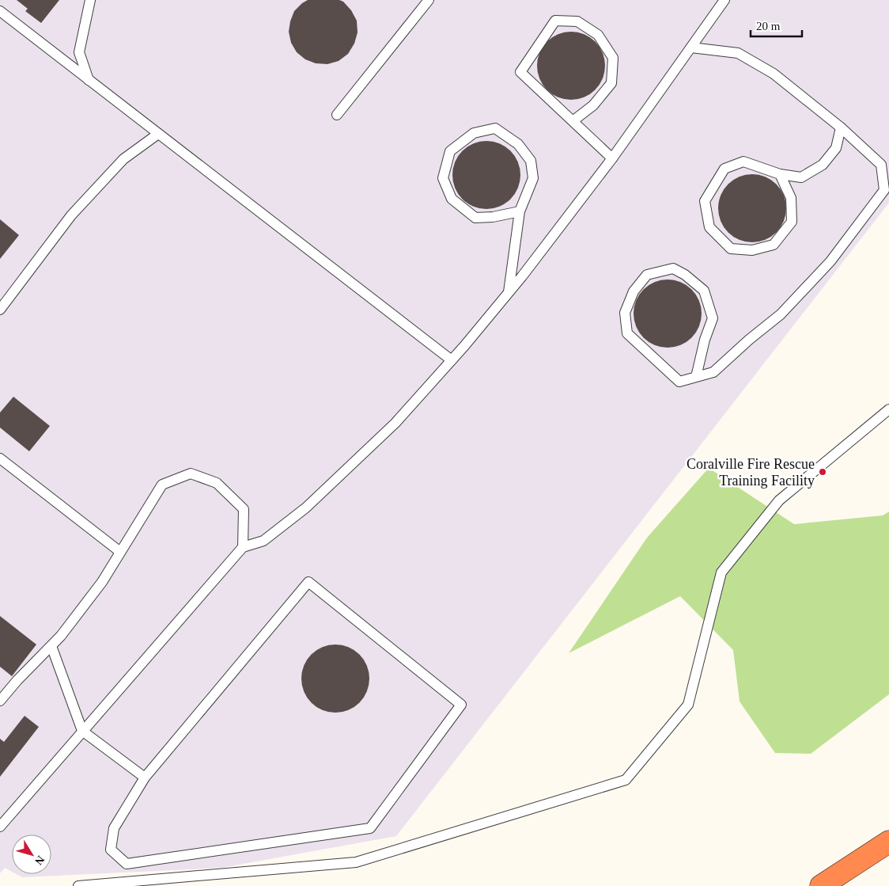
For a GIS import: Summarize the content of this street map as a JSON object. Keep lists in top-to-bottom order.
{
  "places": ["Coralville Fire Rescue Training Facility"],
  "scale_bar": "20 m",
  "north": "bottom right"
}
